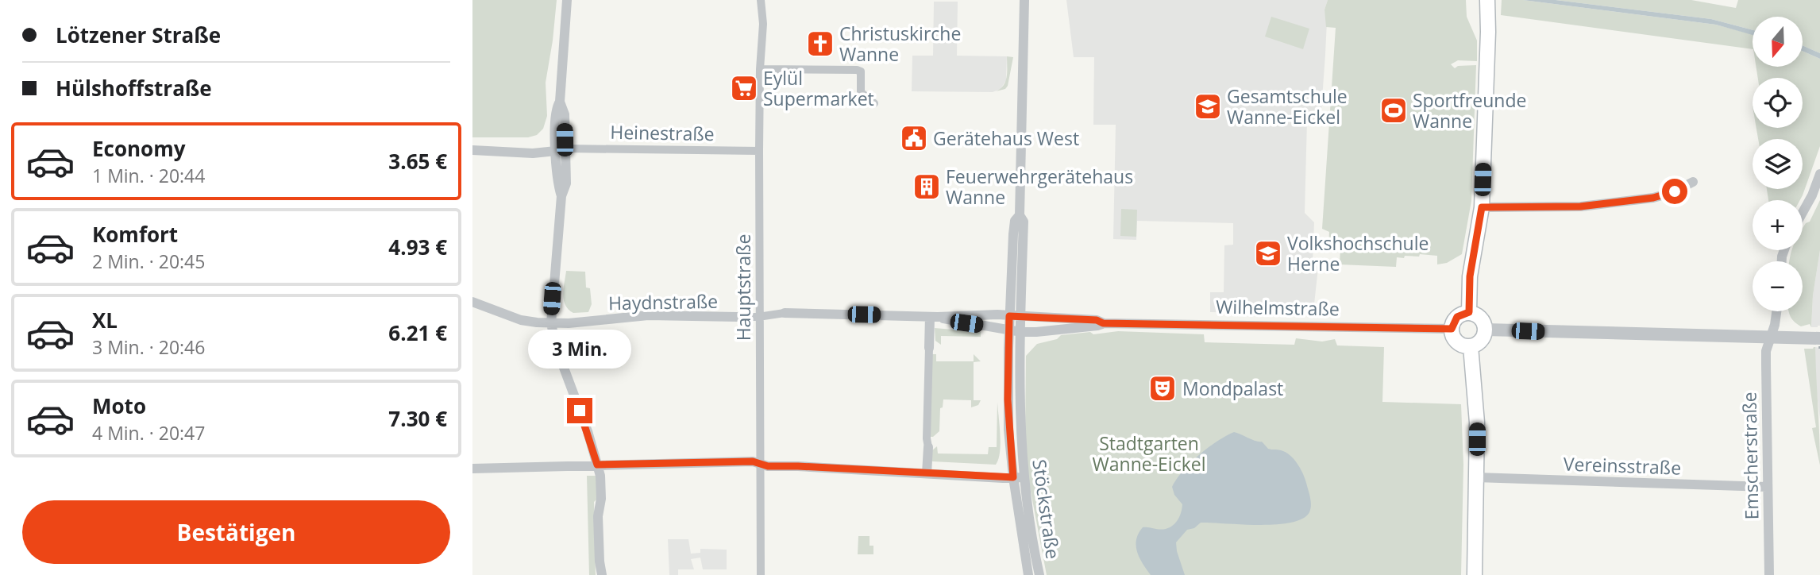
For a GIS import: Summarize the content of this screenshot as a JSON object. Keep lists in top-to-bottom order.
{
  "streets": {
    "street": [
      "Heinestraße",
      "Hauptstraße",
      "Haydnstraße",
      "Wilhelmstraße",
      "Emscherstraße",
      "Vereinsstraße",
      "Stöckstraße"
    ]
  },
  "crossings": [
    ["Heinestraße", "Hauptstraße"],
    ["Hauptstraße", "Haydnstraße"],
    ["Hauptstraße", "Wilhelmstraße"],
    ["Haydnstraße", "Wilhelmstraße"],
    ["Wilhelmstraße", "Stöckstraße"],
    ["Emscherstraße", "Vereinsstraße"]
  ],
  "parks": ["Stadtgarten Wanne-Eickel"],
  "places": {
    "church": ["Christuskirche Wanne"],
    "supermarket": ["Eylül Supermarket"],
    "school or university": ["Gesamtschule Wanne-Eickel", "Volkshochschule Herne"],
    "sports": ["Sportfreunde Wanne"],
    "public building": ["Gerätehaus West"],
    "building": ["Feuerwehrgerätehaus Wanne"],
    "theatre": ["Mondpalast"]
  },
  "north": "bottom",
  "page": {
    "banner": ["Lötzener Straße", "Hülshoffstraße"],
    "map_buttons": ["+", "−"],
    "list": [
      {
        "name": "Economy",
        "note": "1 Min. · 20:44",
        "value": "3.65 €"
      },
      {
        "name": "Komfort",
        "note": "2 Min. · 20:45",
        "value": "4.93 €"
      },
      {
        "name": "XL",
        "note": "3 Min. · 20:46",
        "value": "6.21 €"
      },
      {
        "name": "Moto",
        "note": "4 Min. · 20:47",
        "value": "7.30 €"
      }
    ],
    "bubble": "3 Min.",
    "buttons": "Bestätigen"
  }
}
